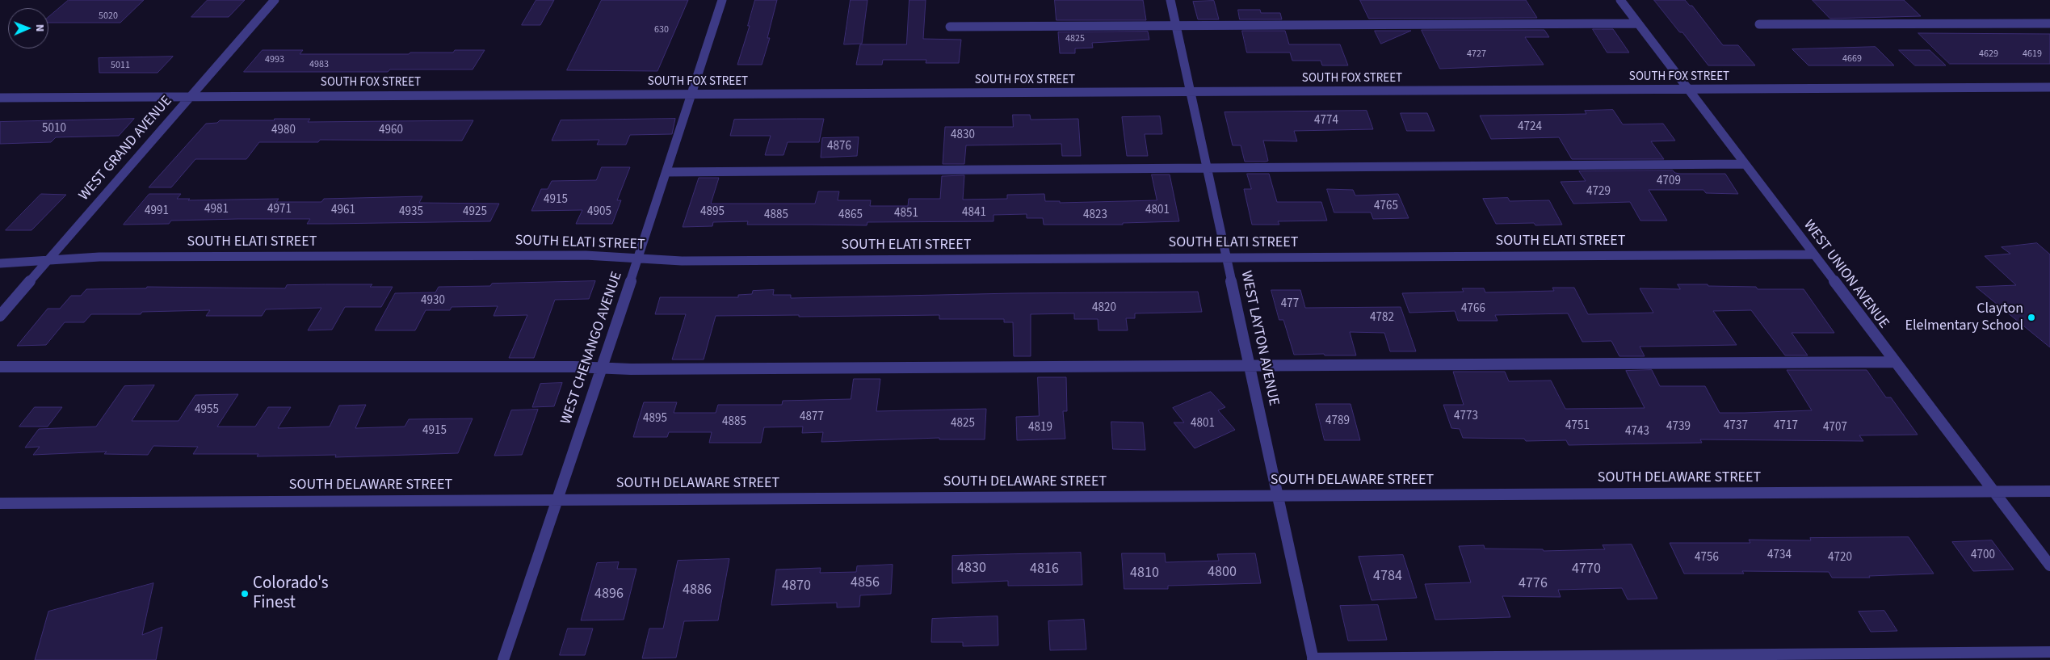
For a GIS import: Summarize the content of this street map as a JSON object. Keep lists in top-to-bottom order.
{
  "streets": {
    "street": [
      "SOUTH FOX STREET",
      "WEST GRAND AVENUE",
      "SOUTH ELATI STREET",
      "WEST UNION AVENUE",
      "WEST LAYTON AVENUE",
      "WEST CHENANGO AVENUE",
      "SOUTH DELAWARE STREET"
    ]
  },
  "crossings": [
    ["SOUTH FOX STREET", "WEST GRAND AVENUE"],
    ["SOUTH FOX STREET", "WEST UNION AVENUE"],
    ["SOUTH FOX STREET", "WEST LAYTON AVENUE"],
    ["SOUTH FOX STREET", "WEST CHENANGO AVENUE"],
    ["WEST GRAND AVENUE", "SOUTH ELATI STREET"],
    ["SOUTH ELATI STREET", "WEST UNION AVENUE"],
    ["SOUTH ELATI STREET", "WEST LAYTON AVENUE"],
    ["SOUTH ELATI STREET", "WEST CHENANGO AVENUE"],
    ["WEST UNION AVENUE", "SOUTH DELAWARE STREET"],
    ["WEST LAYTON AVENUE", "SOUTH DELAWARE STREET"],
    ["WEST CHENANGO AVENUE", "SOUTH DELAWARE STREET"]
  ],
  "places": ["Clayton Elelmentary School", "Colorado's Finest"],
  "house_numbers": [
    "5020",
    "630",
    "4825",
    "4727",
    "4629",
    "4619",
    "4669",
    "4993",
    "4983",
    "5011",
    "4774",
    "4724",
    "5010",
    "4980",
    "4960",
    "4830",
    "4876",
    "4709",
    "4729",
    "4915",
    "4765",
    "4981",
    "4971",
    "4961",
    "4801",
    "4991",
    "4935",
    "4925",
    "4905",
    "4895",
    "4841",
    "4851",
    "4885",
    "4865",
    "4823",
    "4930",
    "477",
    "4820",
    "4766",
    "4782",
    "4955",
    "4773",
    "4877",
    "4895",
    "4789",
    "4885",
    "4825",
    "4801",
    "4751",
    "4737",
    "4717",
    "4739",
    "4819",
    "4707",
    "4915",
    "4743",
    "4734",
    "4700",
    "4756",
    "4720",
    "4830",
    "4816",
    "4770",
    "4800",
    "4810",
    "4784",
    "4856",
    "4776",
    "4870",
    "4886",
    "4896"
  ],
  "north": "right"
}
